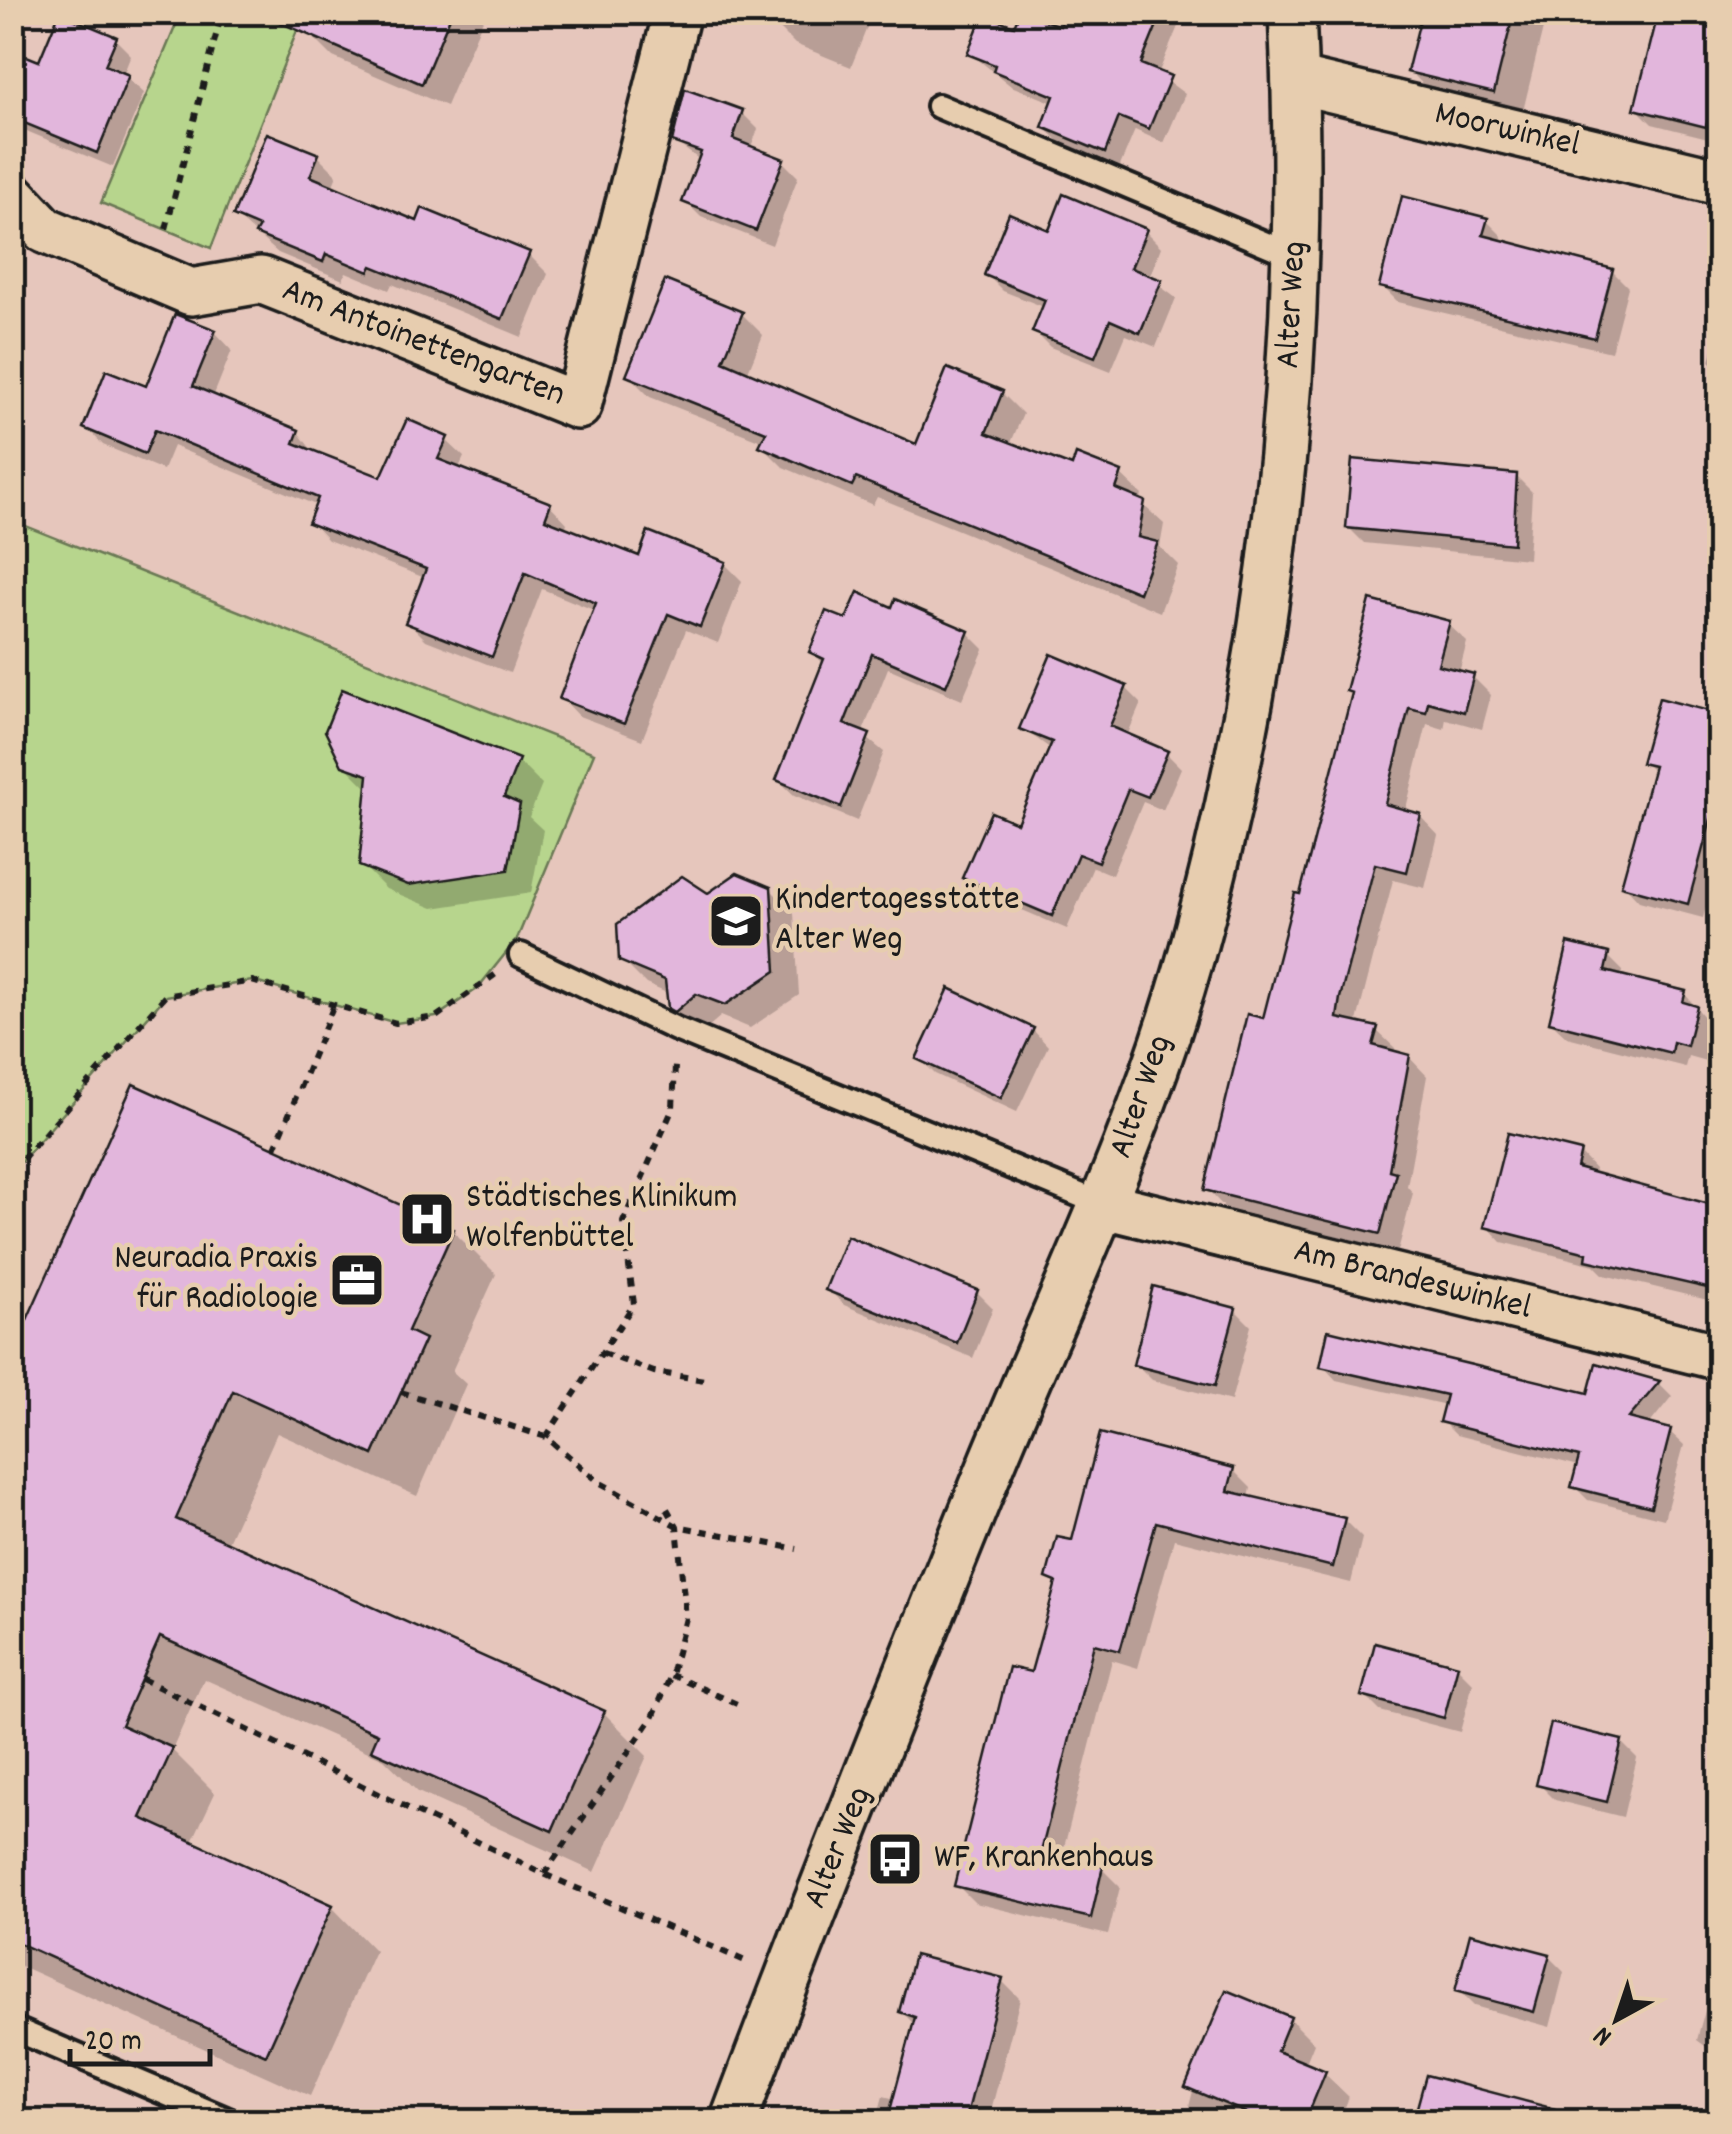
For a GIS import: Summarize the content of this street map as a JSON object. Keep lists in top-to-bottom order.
{
  "streets": {
    "street": [
      "Moorwinkel",
      "Alter Weg",
      "Am Antoinettengarten",
      "Am Brandeswinkel"
    ]
  },
  "crossings": [
    ["Moorwinkel", "Alter Weg"],
    ["Alter Weg", "Am Brandeswinkel"]
  ],
  "places": {
    "school or university": ["Kindertagesstätte Alter Weg"],
    "hospital": ["Städtisches Klinikum Wolfenbüttel"],
    "office": ["Neuradia Praxis für Radiologie"],
    "bus stop": ["WF, Krankenhaus"]
  },
  "scale_bar": "20 m",
  "north": "bottom left"
}
